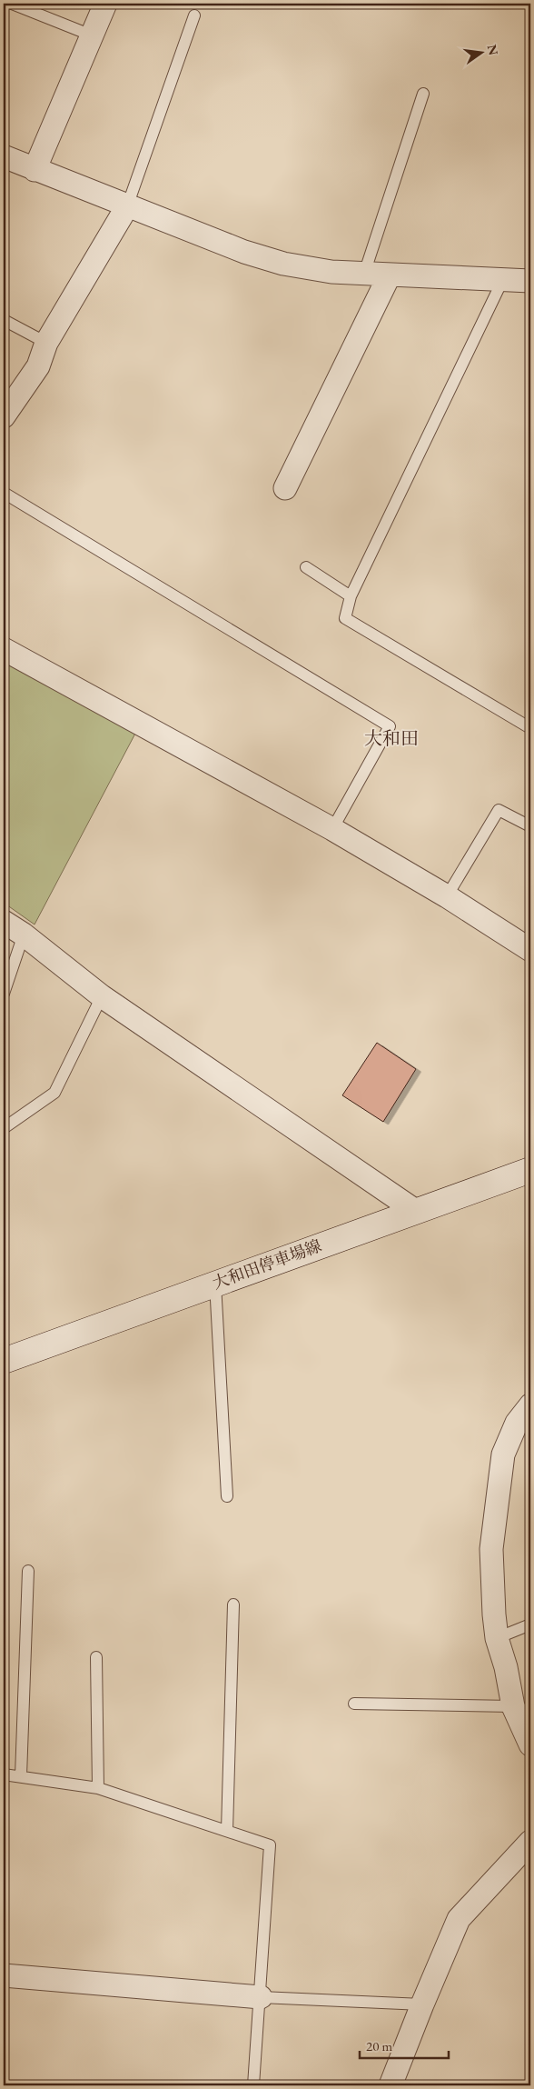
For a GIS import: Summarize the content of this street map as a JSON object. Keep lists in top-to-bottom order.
{
  "streets": {
    "main road": ["大和田停車場線"]
  },
  "districts": ["大和田"],
  "scale_bar": "20 m",
  "north": "right"
}
